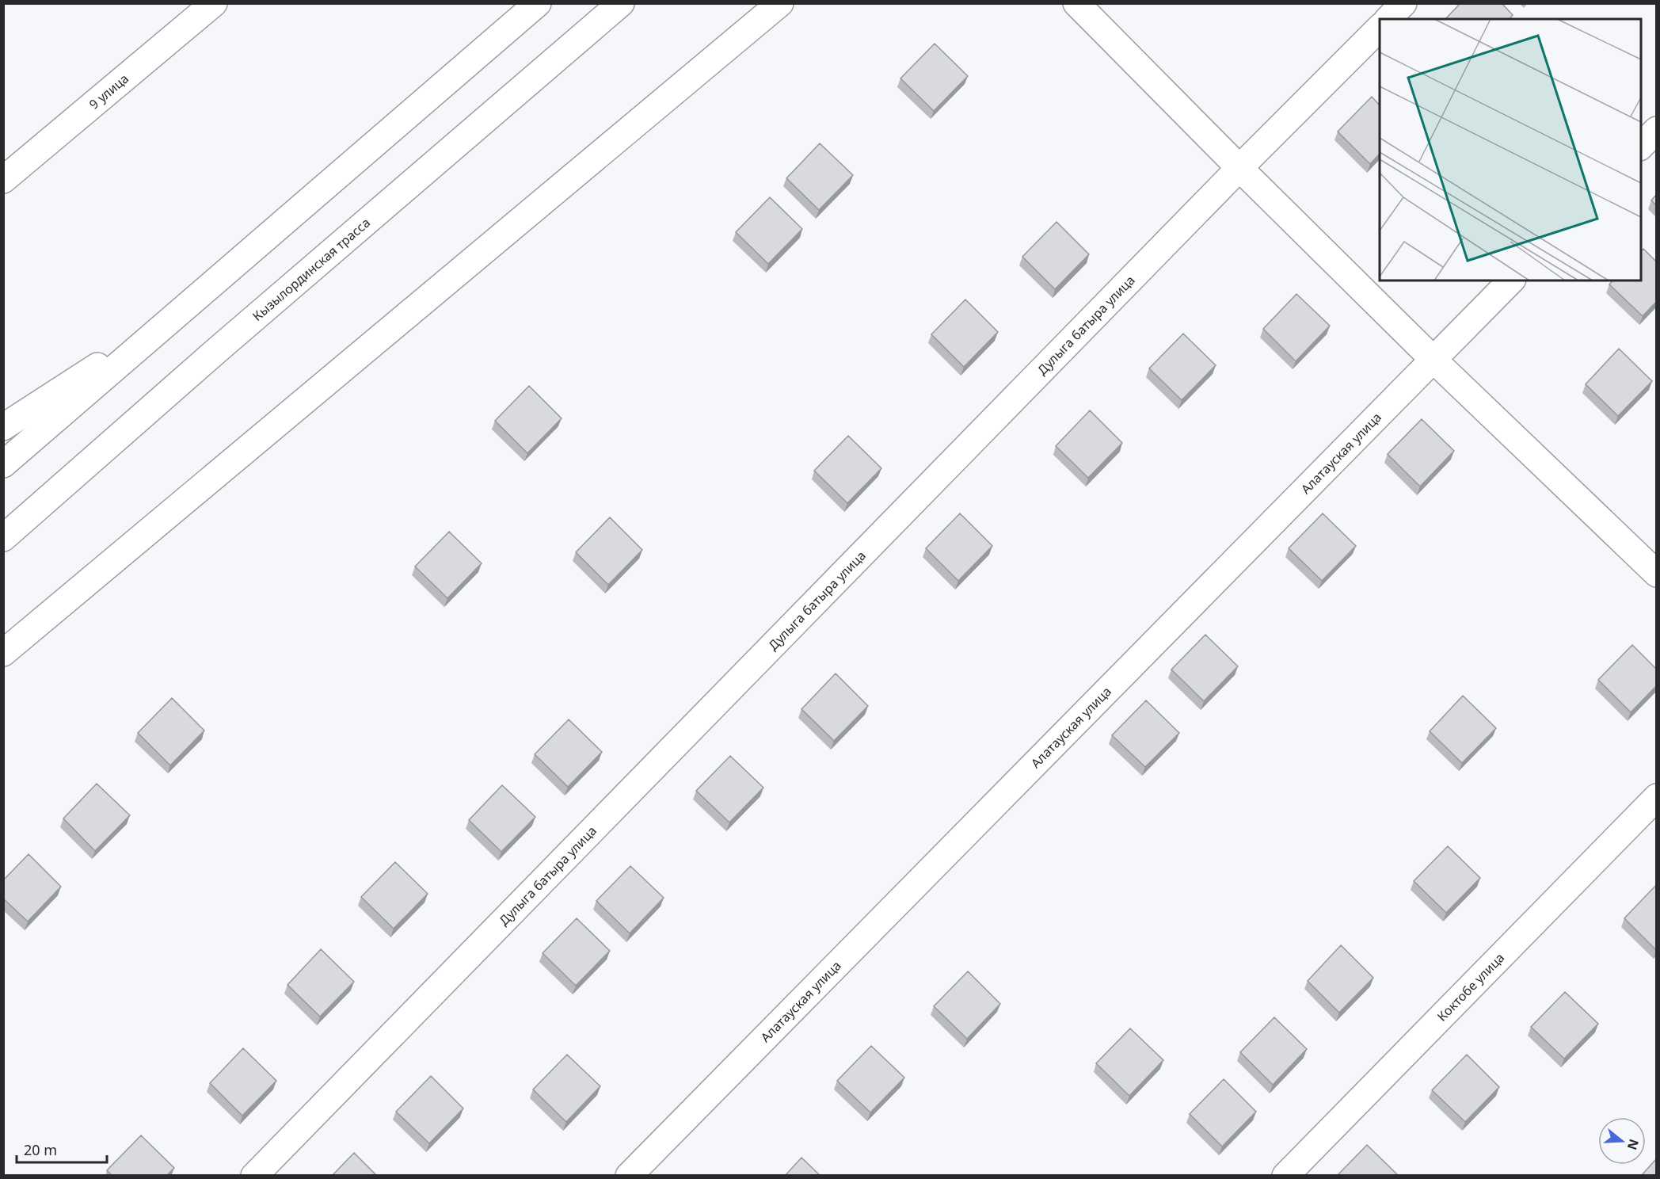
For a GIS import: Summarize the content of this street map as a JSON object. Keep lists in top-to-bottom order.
{
  "streets": {
    "main road": [
      "9 улица",
      "Кызылординская трасса",
      "Дулыга батыра улица",
      "Алатауская улица",
      "Коктобе улица"
    ]
  },
  "scale_bar": "20 m",
  "north": "right"
}
